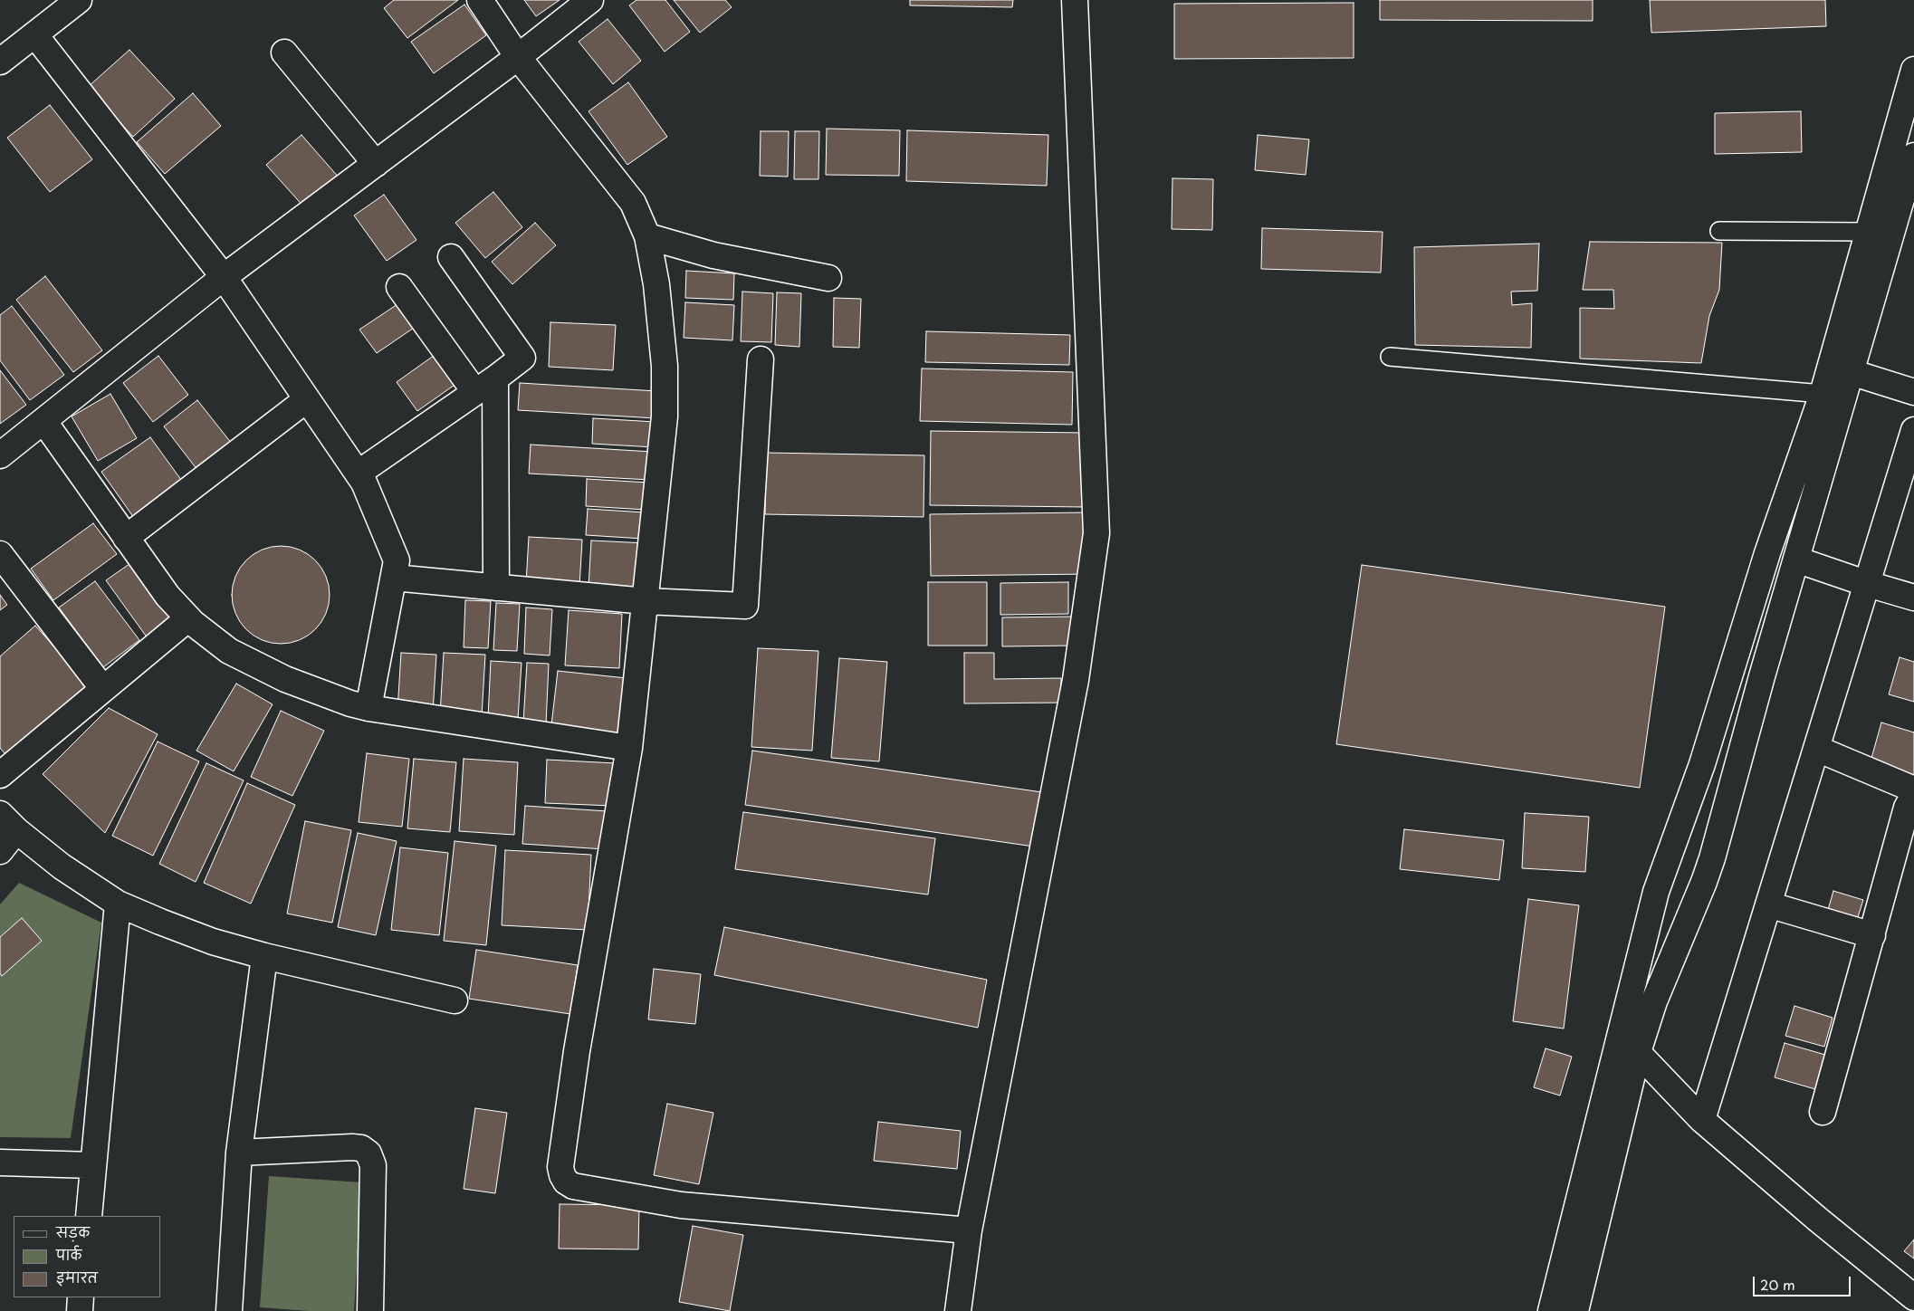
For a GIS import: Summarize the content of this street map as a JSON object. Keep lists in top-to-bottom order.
{
  "legend": ["सड़क", "पार्क", "इमारत"],
  "scale_bar": "20 m"
}
